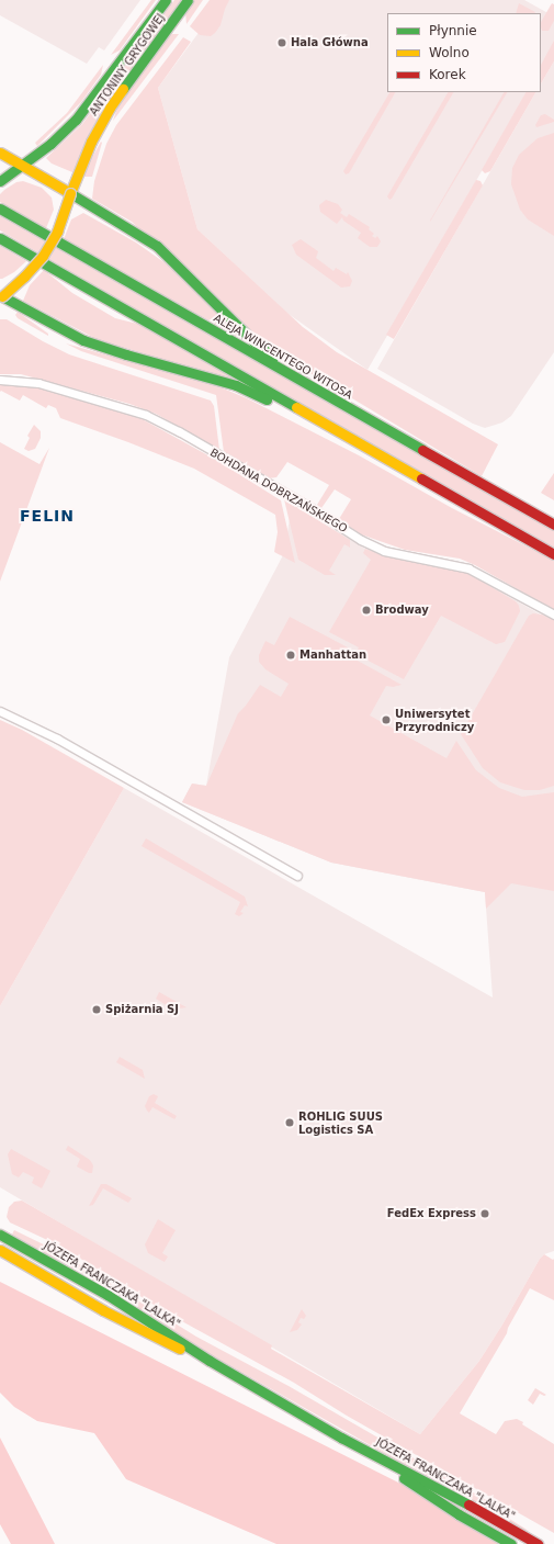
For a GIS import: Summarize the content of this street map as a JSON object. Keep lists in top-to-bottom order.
{
  "streets": {
    "main road": ["ANTONINY GRYGOWEJ", "ALEJA WINCENTEGO WITOSA", "JÓZEFA FRANCZAKA \"LALKA\""],
    "street": ["BOHDANA DOBRZAŃSKIEGO"]
  },
  "districts": ["FELIN"],
  "places": [
    "Hala Główna",
    "Brodway",
    "Manhattan",
    "Uniwersytet Przyrodniczy",
    "Spiżarnia SJ",
    "ROHLIG SUUS Logistics SA",
    "FedEx Express"
  ],
  "legend": ["Płynnie", "Wolno", "Korek"]
}
